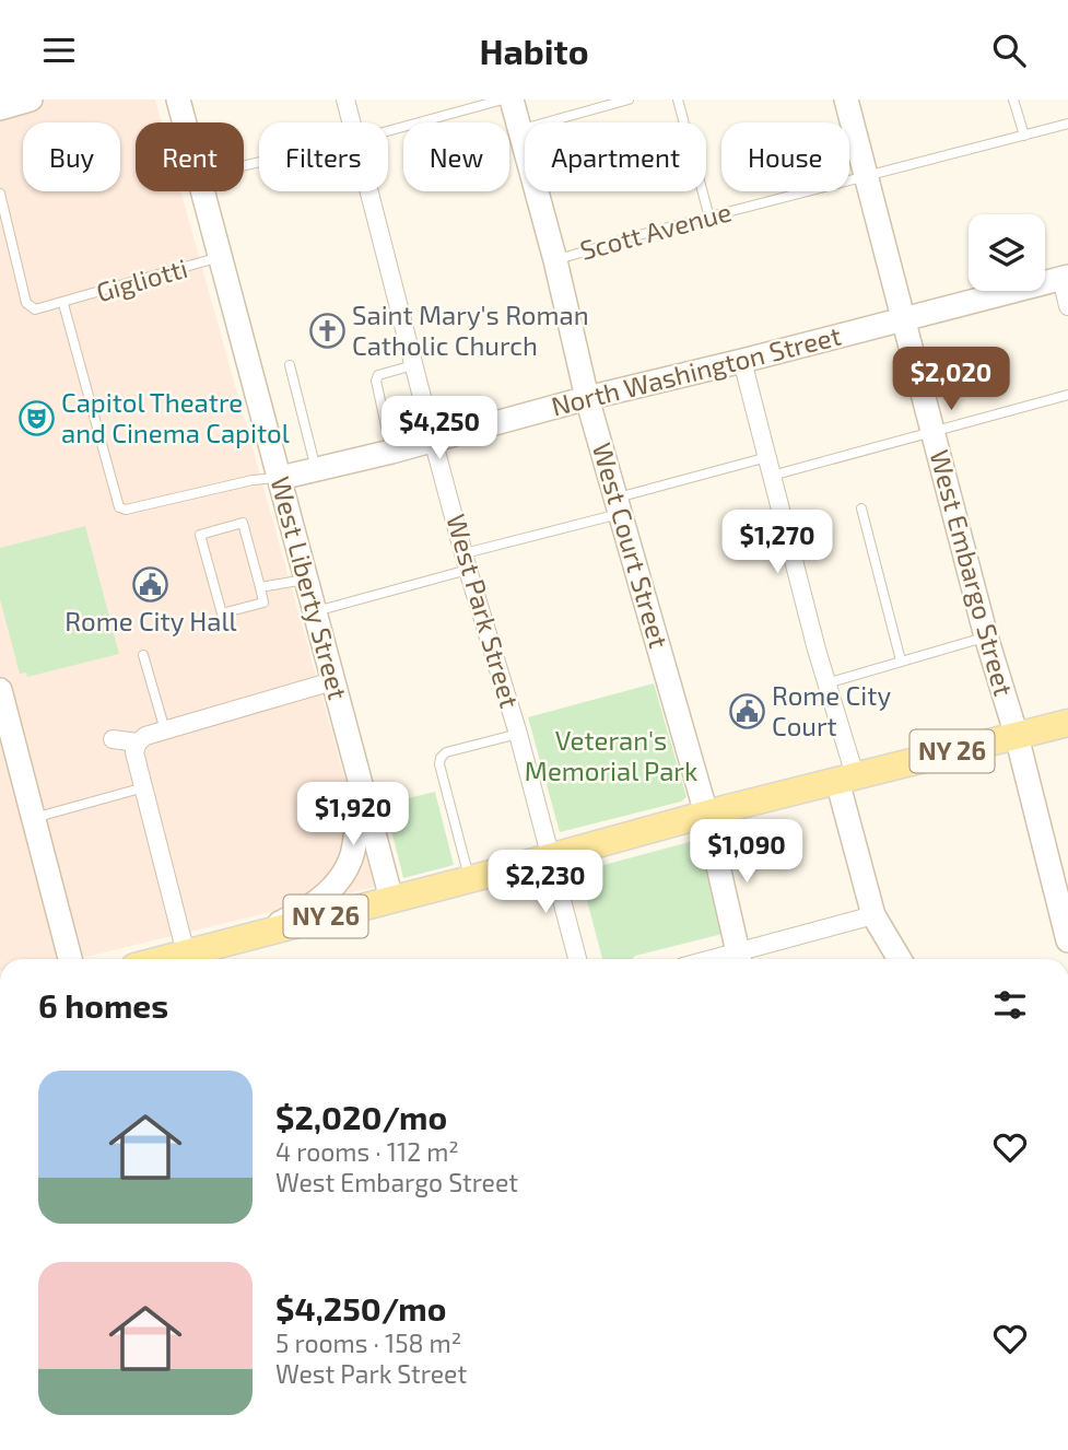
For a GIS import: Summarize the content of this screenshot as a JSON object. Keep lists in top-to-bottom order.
{
  "streets": {
    "main road": ["NY 26"],
    "street": [
      "North Washington Street",
      "West Court Street",
      "West Embargo Street",
      "West Liberty Street",
      "West Park Street"
    ],
    "lane": ["Scott Avenue", "Gigliotti"]
  },
  "crossings": [
    ["Scott Avenue", "West Court Street"],
    ["Scott Avenue", "West Embargo Street"],
    ["Gigliotti", "West Liberty Street"],
    ["North Washington Street", "West Court Street"],
    ["North Washington Street", "West Embargo Street"],
    ["North Washington Street", "West Liberty Street"],
    ["North Washington Street", "West Park Street"],
    ["West Court Street", "NY 26"],
    ["West Embargo Street", "NY 26"],
    ["West Liberty Street", "NY 26"],
    ["West Park Street", "NY 26"]
  ],
  "parks": ["Veteran's Memorial Park"],
  "places": {
    "church": ["Saint Mary's Roman Catholic Church"],
    "theatre": ["Capitol Theatre and Cinema Capitol"],
    "public building": ["Rome City Hall", "Rome City Court"]
  },
  "page": {
    "header": "Habito",
    "chip": [
      "Buy",
      "Rent",
      "Filters",
      "New",
      "Apartment",
      "House"
    ],
    "price": [
      "$2,020",
      "$4,250",
      "$1,270",
      "$1,920",
      "$1,090",
      "$2,230"
    ],
    "heading": "6 homes",
    "list": [
      {
        "name": "$2,020/mo",
        "note": "4 rooms · 112 m² · West Embargo Street"
      },
      {
        "name": "$4,250/mo",
        "note": "5 rooms · 158 m² · West Park Street"
      }
    ]
  }
}
